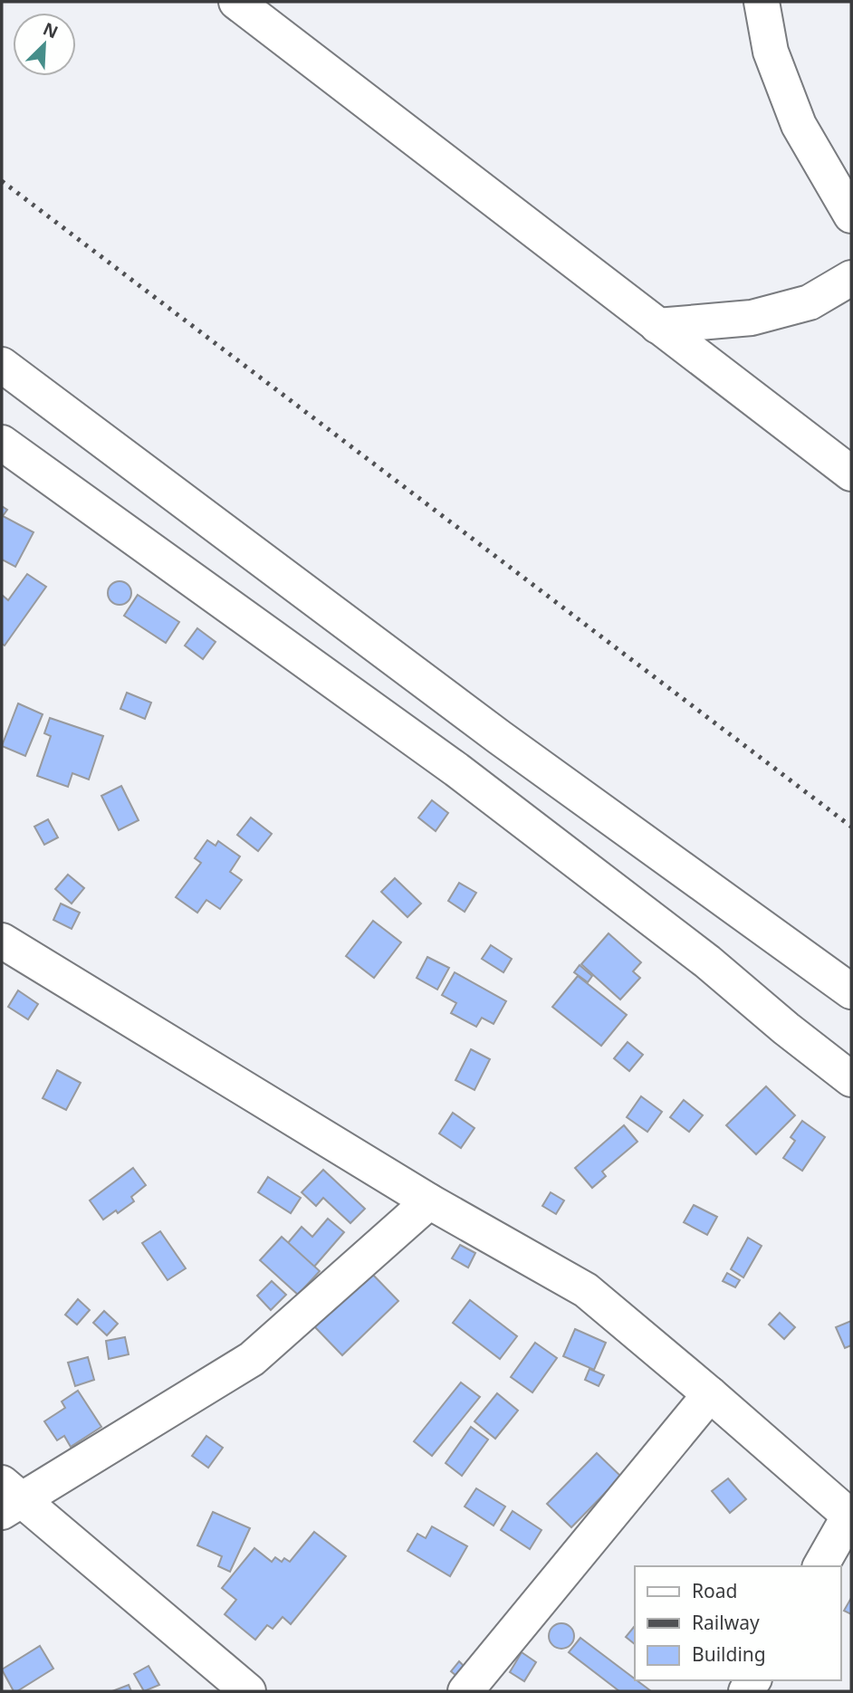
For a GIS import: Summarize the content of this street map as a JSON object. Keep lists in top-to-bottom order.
{
  "legend": ["Road", "Railway", "Building"],
  "north": "top right"
}
